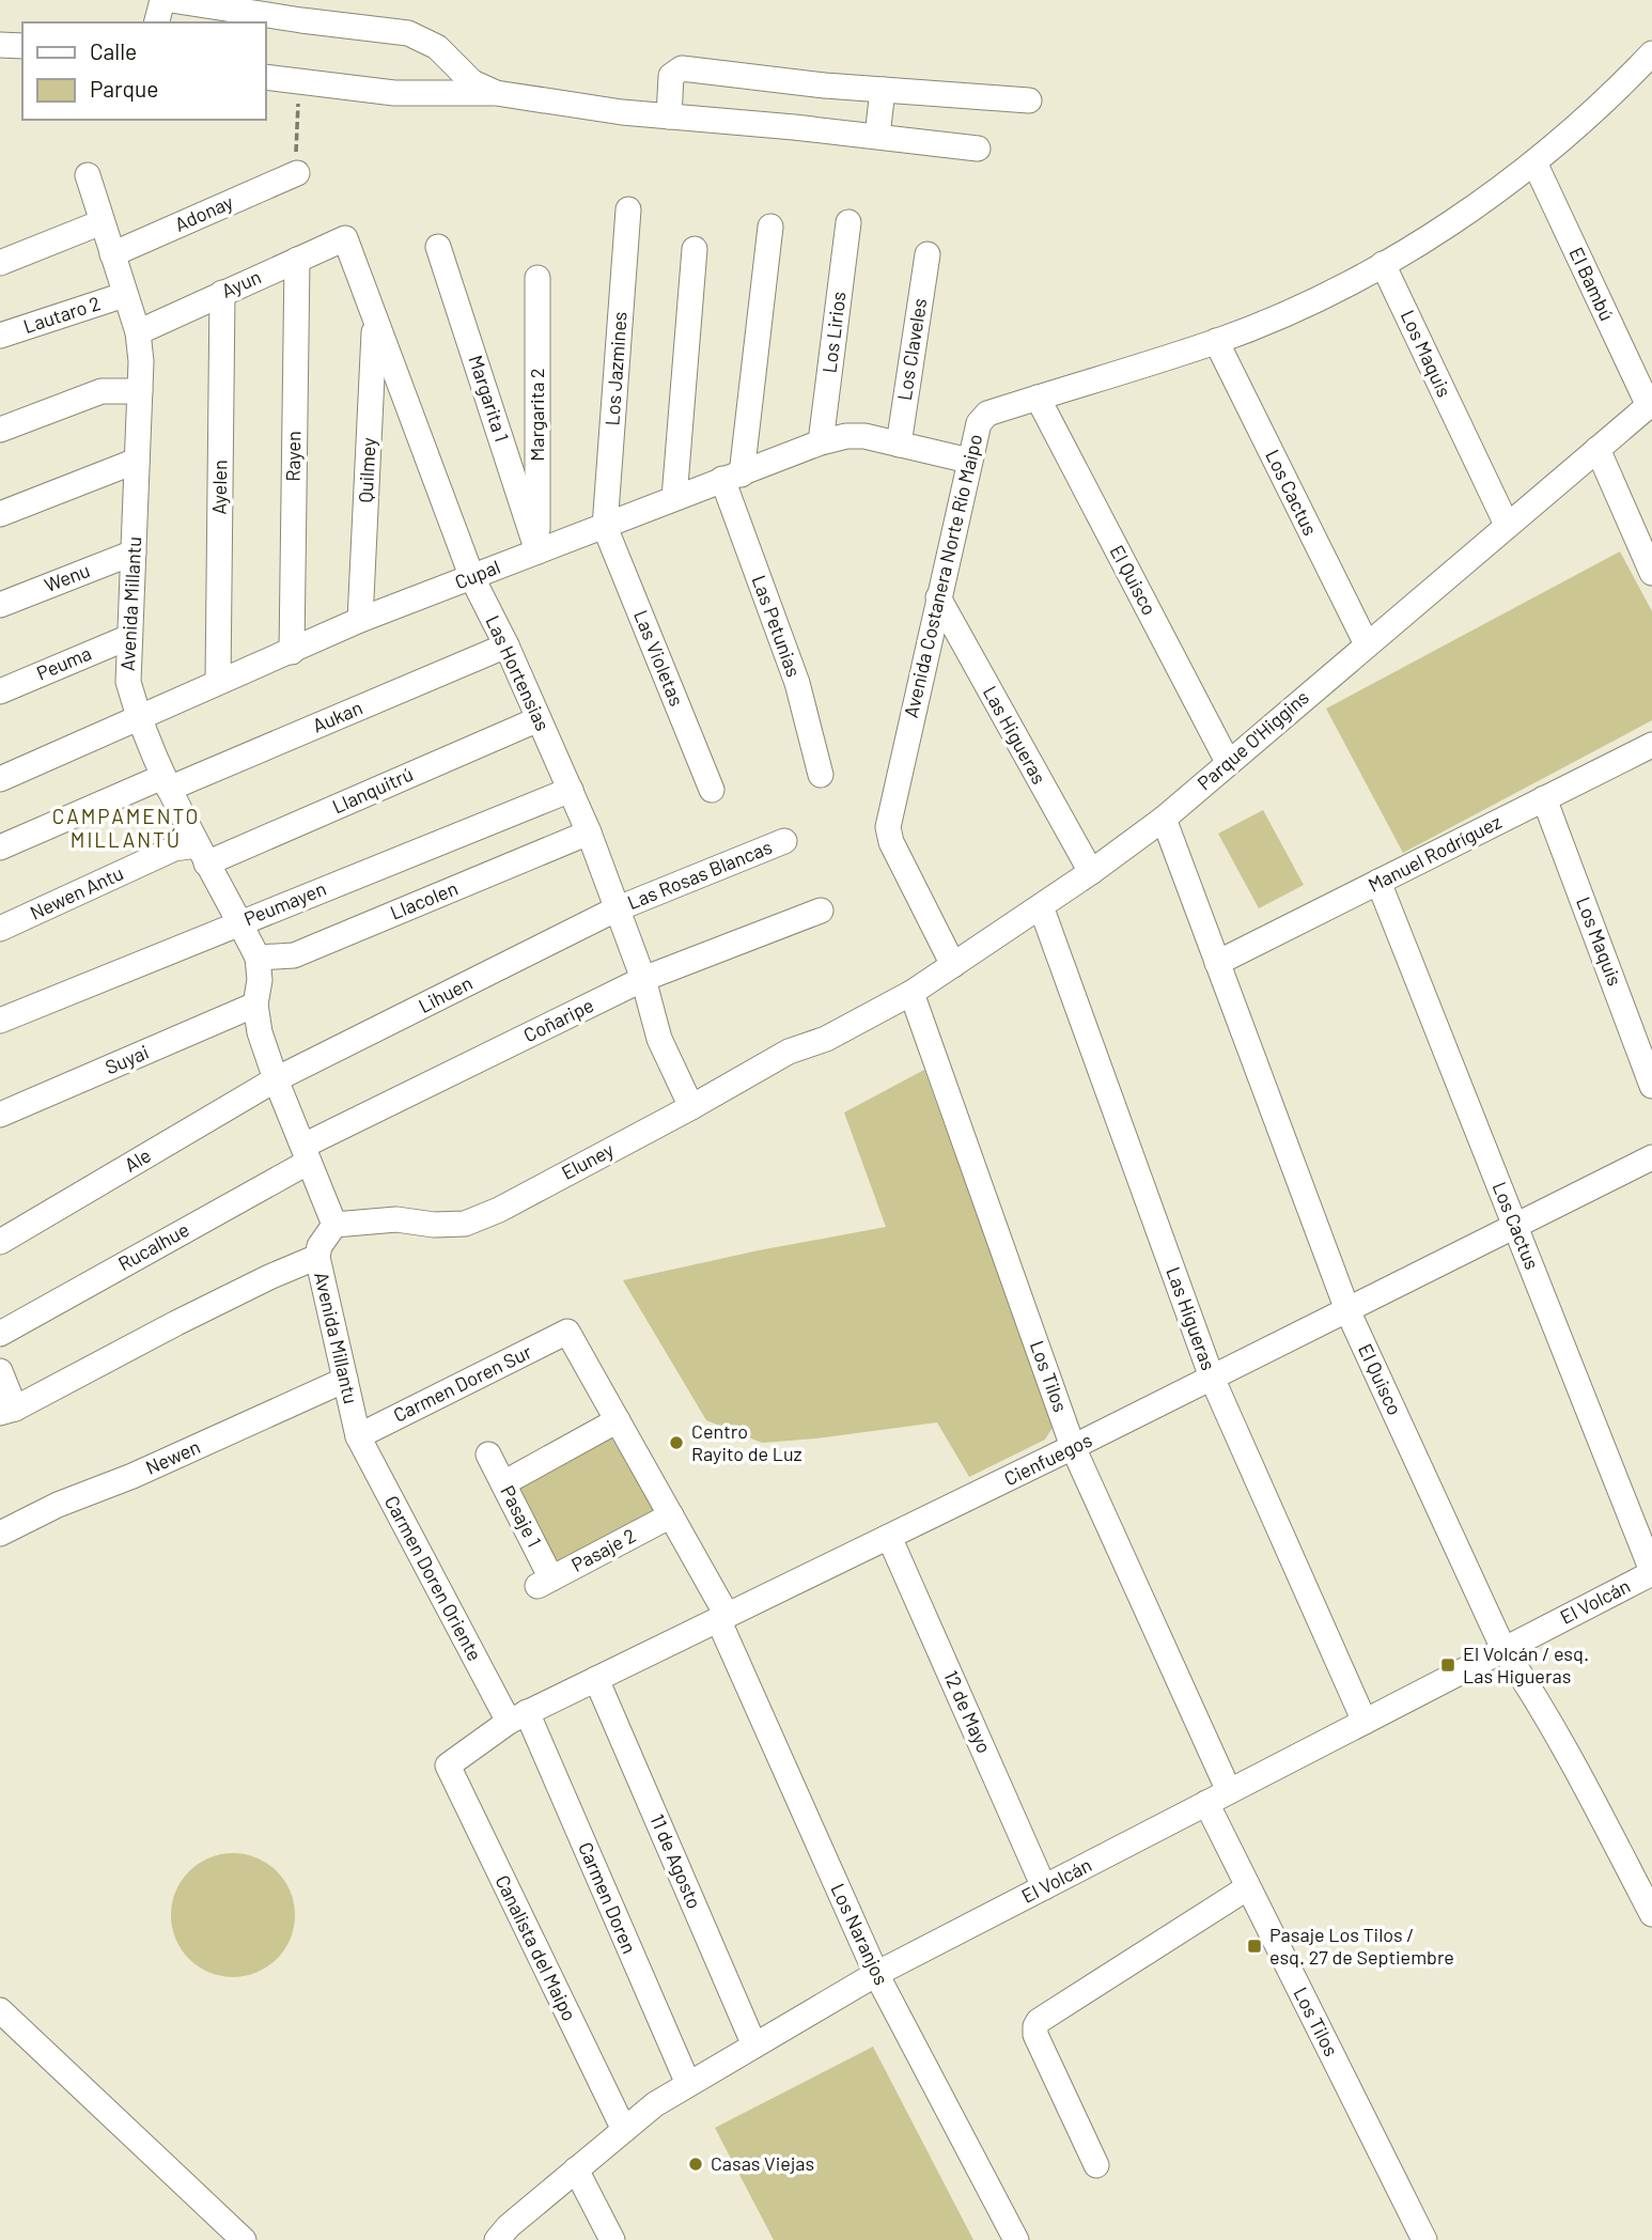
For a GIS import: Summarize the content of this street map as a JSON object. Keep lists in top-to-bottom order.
{
  "streets": {
    "street": [
      "Adonay",
      "Ayun",
      "El Bambú",
      "Lautaro 2",
      "Los Lirios",
      "Los Claveles",
      "Los Maquis",
      "Los Jazmines",
      "Margarita 1",
      "Margarita 2",
      "Rayen",
      "Quilmey",
      "Ayelen",
      "Los Cactus",
      "Cupal",
      "Avenida Costanera Norte Río Maipo",
      "Wenu",
      "El Quisco",
      "Avenida Millantu",
      "Las Petunias",
      "Las Violetas",
      "Peuma",
      "Las Hortensias",
      "Aukan",
      "Las Higueras",
      "Parque O'Higgins",
      "Llanquitrú",
      "Manuel Rodríguez",
      "Las Rosas Blancas",
      "Newen Antu",
      "Llacolen",
      "Peumayen",
      "Lihuen",
      "Coñaripe",
      "Suyai",
      "Ale",
      "Eluney",
      "Rucalhue",
      "Los Tilos",
      "Carmen Doren Sur",
      "Newen",
      "Cienfuegos",
      "Pasaje 1",
      "Pasaje 2",
      "Carmen Doren Oriente",
      "El Volcán",
      "12 de Mayo",
      "11 de Agosto",
      "Carmen Doren",
      "Los Naranjos",
      "Canalista del Maipo"
    ]
  },
  "crossings": [
    ["Adonay", "Avenida Millantu"],
    ["Ayun", "Rayen"],
    ["Ayun", "Ayelen"],
    ["Ayun", "Avenida Millantu"],
    ["Ayun", "Las Hortensias"],
    ["El Bambú", "Avenida Costanera Norte Río Maipo"],
    ["El Bambú", "Parque O'Higgins"],
    ["Lautaro 2", "Avenida Millantu"],
    ["Los Lirios", "Cupal"],
    ["Los Claveles", "Cupal"],
    ["Los Maquis", "Avenida Costanera Norte Río Maipo"],
    ["Los Maquis", "Parque O'Higgins"],
    ["Los Maquis", "Manuel Rodríguez"],
    ["Los Jazmines", "Cupal"],
    ["Los Jazmines", "Las Violetas"],
    ["Margarita 1", "Margarita 2"],
    ["Margarita 1", "Cupal"],
    ["Margarita 2", "Cupal"],
    ["Rayen", "Cupal"],
    ["Quilmey", "Cupal"],
    ["Quilmey", "Las Hortensias"],
    ["Ayelen", "Cupal"],
    ["Los Cactus", "Avenida Costanera Norte Río Maipo"],
    ["Los Cactus", "Parque O'Higgins"],
    ["Los Cactus", "Manuel Rodríguez"],
    ["Los Cactus", "Cienfuegos"],
    ["Los Cactus", "El Volcán"],
    ["Cupal", "Avenida Costanera Norte Río Maipo"],
    ["Cupal", "Avenida Millantu"],
    ["Cupal", "Las Petunias"],
    ["Cupal", "Las Violetas"],
    ["Cupal", "Las Hortensias"],
    ["Avenida Costanera Norte Río Maipo", "El Quisco"],
    ["Avenida Costanera Norte Río Maipo", "Las Higueras"],
    ["Avenida Costanera Norte Río Maipo", "Parque O'Higgins"],
    ["Wenu", "Avenida Millantu"],
    ["El Quisco", "Parque O'Higgins"],
    ["El Quisco", "Manuel Rodríguez"],
    ["El Quisco", "Cienfuegos"],
    ["El Quisco", "El Volcán"],
    ["Avenida Millantu", "Peuma"],
    ["Avenida Millantu", "Aukan"],
    ["Avenida Millantu", "Llanquitrú"],
    ["Avenida Millantu", "Newen Antu"],
    ["Avenida Millantu", "Llacolen"],
    ["Avenida Millantu", "Peumayen"],
    ["Avenida Millantu", "Lihuen"],
    ["Avenida Millantu", "Coñaripe"],
    ["Avenida Millantu", "Suyai"],
    ["Avenida Millantu", "Ale"],
    ["Avenida Millantu", "Eluney"],
    ["Avenida Millantu", "Rucalhue"],
    ["Avenida Millantu", "Carmen Doren Sur"],
    ["Avenida Millantu", "Newen"],
    ["Avenida Millantu", "Carmen Doren Oriente"],
    ["Las Hortensias", "Aukan"],
    ["Las Hortensias", "Llanquitrú"],
    ["Las Hortensias", "Las Rosas Blancas"],
    ["Las Hortensias", "Llacolen"],
    ["Las Hortensias", "Peumayen"],
    ["Las Hortensias", "Lihuen"],
    ["Las Hortensias", "Coñaripe"],
    ["Las Hortensias", "Eluney"],
    ["Las Higueras", "Parque O'Higgins"],
    ["Las Higueras", "Cienfuegos"],
    ["Las Higueras", "El Volcán"],
    ["Parque O'Higgins", "Eluney"],
    ["Parque O'Higgins", "Los Tilos"],
    ["Llanquitrú", "Newen Antu"],
    ["Las Rosas Blancas", "Lihuen"],
    ["Lihuen", "Ale"],
    ["Coñaripe", "Rucalhue"],
    ["Los Tilos", "Cienfuegos"],
    ["Los Tilos", "El Volcán"],
    ["Carmen Doren Sur", "Carmen Doren Oriente"],
    ["Carmen Doren Sur", "Los Naranjos"],
    ["Cienfuegos", "Carmen Doren Oriente"],
    ["Cienfuegos", "12 de Mayo"],
    ["Cienfuegos", "11 de Agosto"],
    ["Cienfuegos", "Carmen Doren"],
    ["Cienfuegos", "Los Naranjos"],
    ["Cienfuegos", "Canalista del Maipo"],
    ["Pasaje 1", "Pasaje 2"],
    ["Pasaje 2", "Los Naranjos"],
    ["Carmen Doren Oriente", "Carmen Doren"],
    ["El Volcán", "12 de Mayo"],
    ["El Volcán", "11 de Agosto"],
    ["El Volcán", "Carmen Doren"],
    ["El Volcán", "Los Naranjos"],
    ["El Volcán", "Canalista del Maipo"]
  ],
  "districts": ["CAMPAMENTO MILLANTÚ"],
  "places": {
    "other": ["Centro Rayito de Luz", "Casas Viejas"],
    "transit": ["El Volcán / esq. Las Higueras", "Pasaje Los Tilos / esq. 27 de Septiembre"]
  },
  "legend": ["Calle", "Parque"]
}
